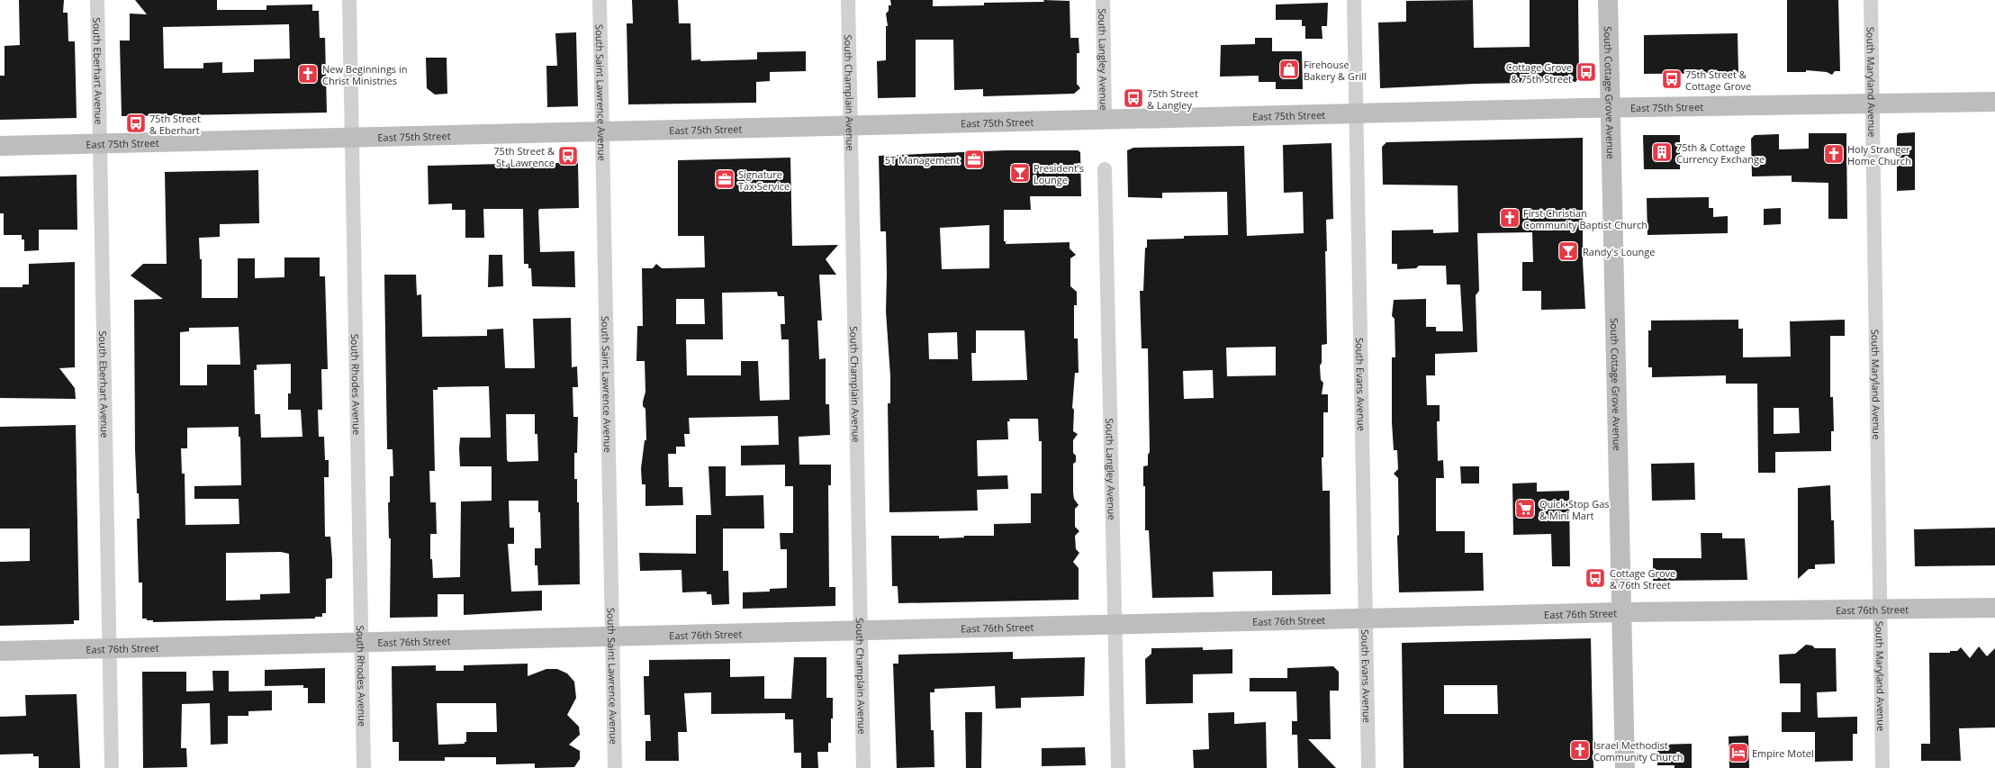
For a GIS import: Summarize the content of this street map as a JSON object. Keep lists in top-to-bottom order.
{
  "streets": {
    "street": [
      "South Langley Avenue",
      "South Eberhart Avenue",
      "South Maryland Avenue",
      "South Saint Lawrence Avenue",
      "South Champlain Avenue",
      "South Cottage Grove Avenue",
      "East 75th Street",
      "South Evans Avenue",
      "South Rhodes Avenue",
      "East 76th Street"
    ]
  },
  "crossings": [
    ["South Langley Avenue", "East 75th Street"],
    ["South Langley Avenue", "East 76th Street"],
    ["South Eberhart Avenue", "East 75th Street"],
    ["South Eberhart Avenue", "East 76th Street"],
    ["South Maryland Avenue", "East 75th Street"],
    ["South Maryland Avenue", "East 76th Street"],
    ["South Saint Lawrence Avenue", "East 75th Street"],
    ["South Saint Lawrence Avenue", "East 76th Street"],
    ["South Champlain Avenue", "East 75th Street"],
    ["South Champlain Avenue", "East 76th Street"],
    ["South Cottage Grove Avenue", "East 75th Street"],
    ["South Cottage Grove Avenue", "East 76th Street"],
    ["East 75th Street", "South Evans Avenue"],
    ["East 75th Street", "South Rhodes Avenue"],
    ["South Evans Avenue", "East 76th Street"],
    ["South Rhodes Avenue", "East 76th Street"]
  ],
  "places": {
    "shop": ["Firehouse Bakery & Grill"],
    "bus stop": [
      "Cottage Grove & 75th Street",
      "75th Street & Cottage Grove",
      "75th Street & Langley",
      "75th Street & Eberhart",
      "75th Street & St. Lawrence",
      "Cottage Grove & 76th Street"
    ],
    "church": [
      "New Beginnings in Christ Ministries",
      "Holy Stranger Home Church",
      "First Christian Community Baptist Church",
      "Israel Methodist Community Church"
    ],
    "building": ["75th & Cottage Currency Exchange"],
    "office": ["5T Management", "Signature Tax Service"],
    "bar": ["President’s Lounge", "Randy's Lounge"],
    "supermarket": ["Quick Stop Gas & Mini Mart"],
    "hotel": ["Empire Motel"]
  }
}
